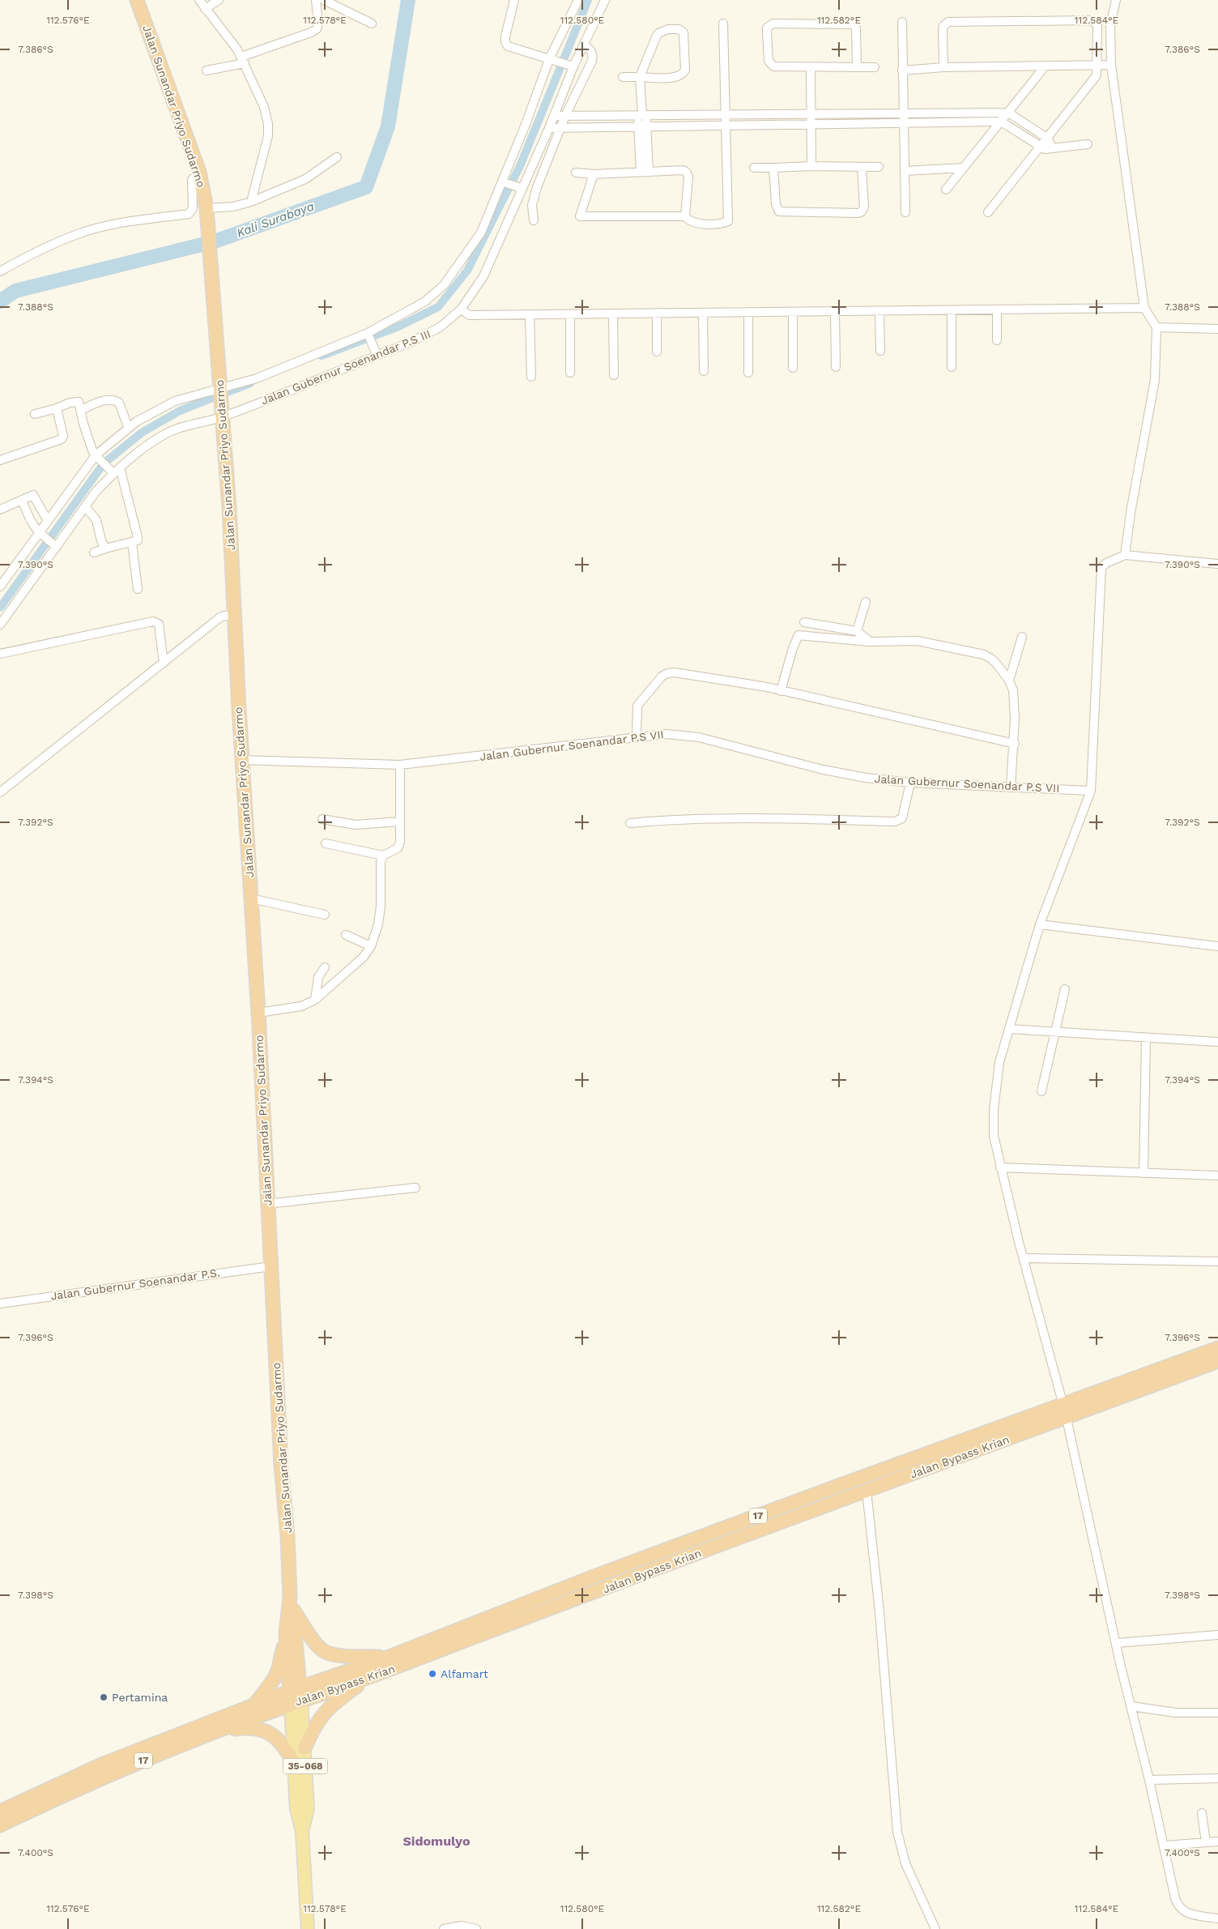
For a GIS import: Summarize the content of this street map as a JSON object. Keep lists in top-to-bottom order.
{
  "streets": {
    "highway": ["Jalan Sunandar Priyo Sudarmo", "Jalan Bypass Krian", "17"],
    "main road": ["35-068"],
    "street": ["Jalan Gubernur Soenandar P.S III", "Jalan Gubernur Soenandar P.S VII", "Jalan Gubernur Soenandar P.S."]
  },
  "crossings": [
    ["Jalan Sunandar Priyo Sudarmo", "Jalan Gubernur Soenandar P.S III"],
    ["Jalan Sunandar Priyo Sudarmo", "Jalan Gubernur Soenandar P.S VII"],
    ["Jalan Sunandar Priyo Sudarmo", "Jalan Gubernur Soenandar P.S."],
    ["Jalan Sunandar Priyo Sudarmo", "Jalan Bypass Krian"]
  ],
  "districts": ["Sidomulyo"],
  "water": ["Kali Surabaya"],
  "places": ["Alfamart", "Pertamina"],
  "coordinates": [
    "112.576°E",
    "112.578°E",
    "112.580°E",
    "112.582°E",
    "112.584°E",
    "7.386°S",
    "7.388°S",
    "7.390°S",
    "7.392°S",
    "7.394°S",
    "7.396°S",
    "7.398°S",
    "7.400°S"
  ]
}
